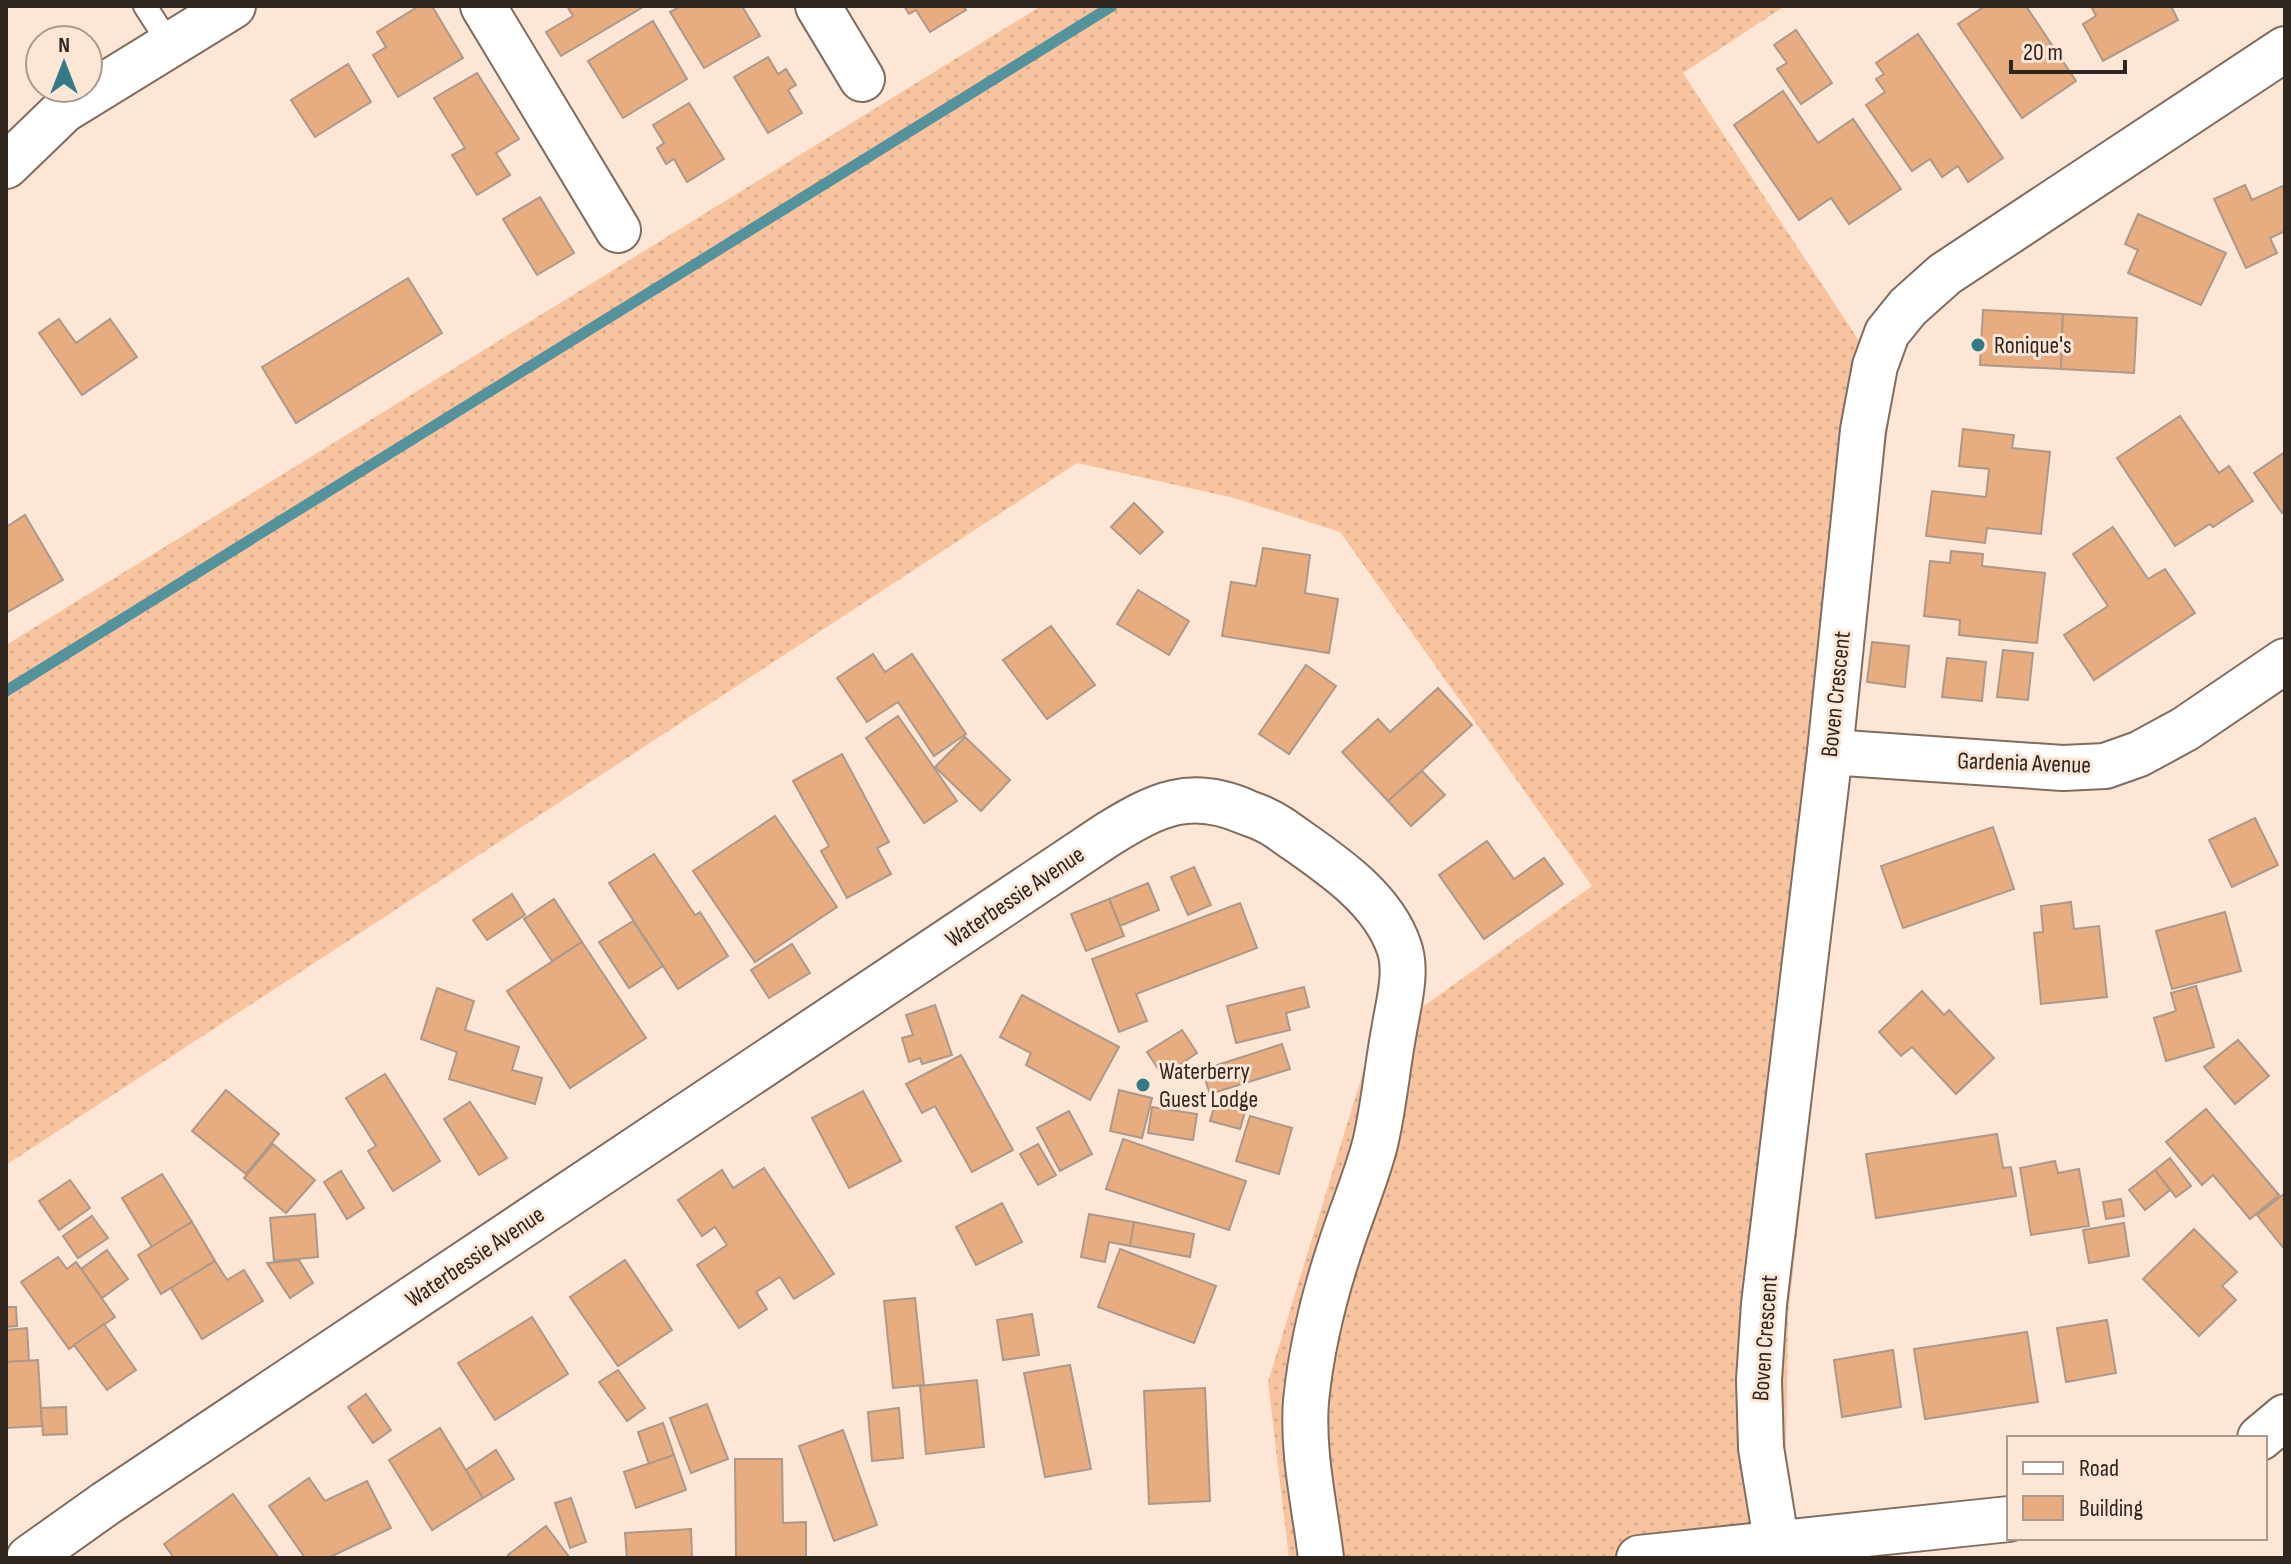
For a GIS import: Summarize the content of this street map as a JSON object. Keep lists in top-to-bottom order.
{
  "streets": {
    "street": ["Boven Crescent", "Gardenia Avenue", "Waterbessie Avenue"]
  },
  "crossings": [
    ["Boven Crescent", "Gardenia Avenue"]
  ],
  "places": ["Ronique's", "Waterberry Guest Lodge"],
  "legend": ["Road", "Building"],
  "scale_bar": "20 m",
  "north": "top"
}
